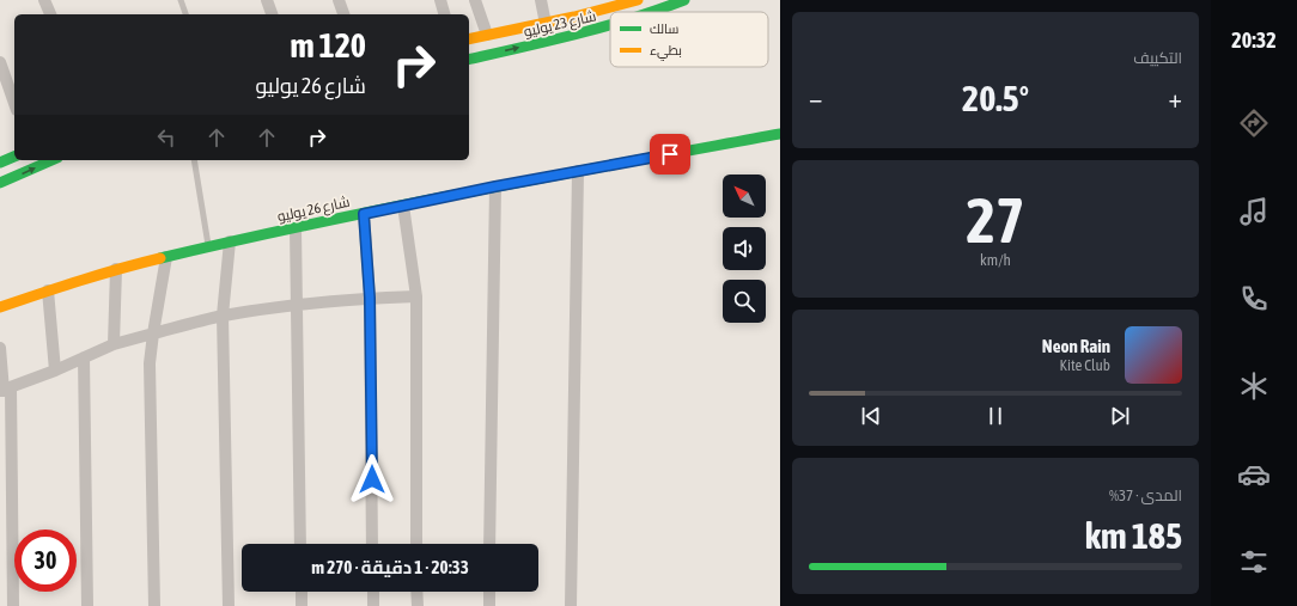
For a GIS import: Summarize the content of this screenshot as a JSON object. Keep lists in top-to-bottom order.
{
  "streets": {
    "main road": ["شارع 23 يوليو", "شارع 26 يوليو"]
  },
  "legend": ["سالك", "بطيء"],
  "north": "top left",
  "page": {
    "tabs": "20:32",
    "tile": [
      "التكييف",
      ["27", "km/h"],
      ["المدى · 37%", "185 km"]
    ],
    "turn": ["120 m", "شارع 26 يوليو"],
    "heat": ["−", "20.5°", "+"],
    "song": ["Neon Rain", "Kite Club"],
    "limit": "30",
    "trip": "20:33 · 1 دقيقة · 270 m"
  }
}
